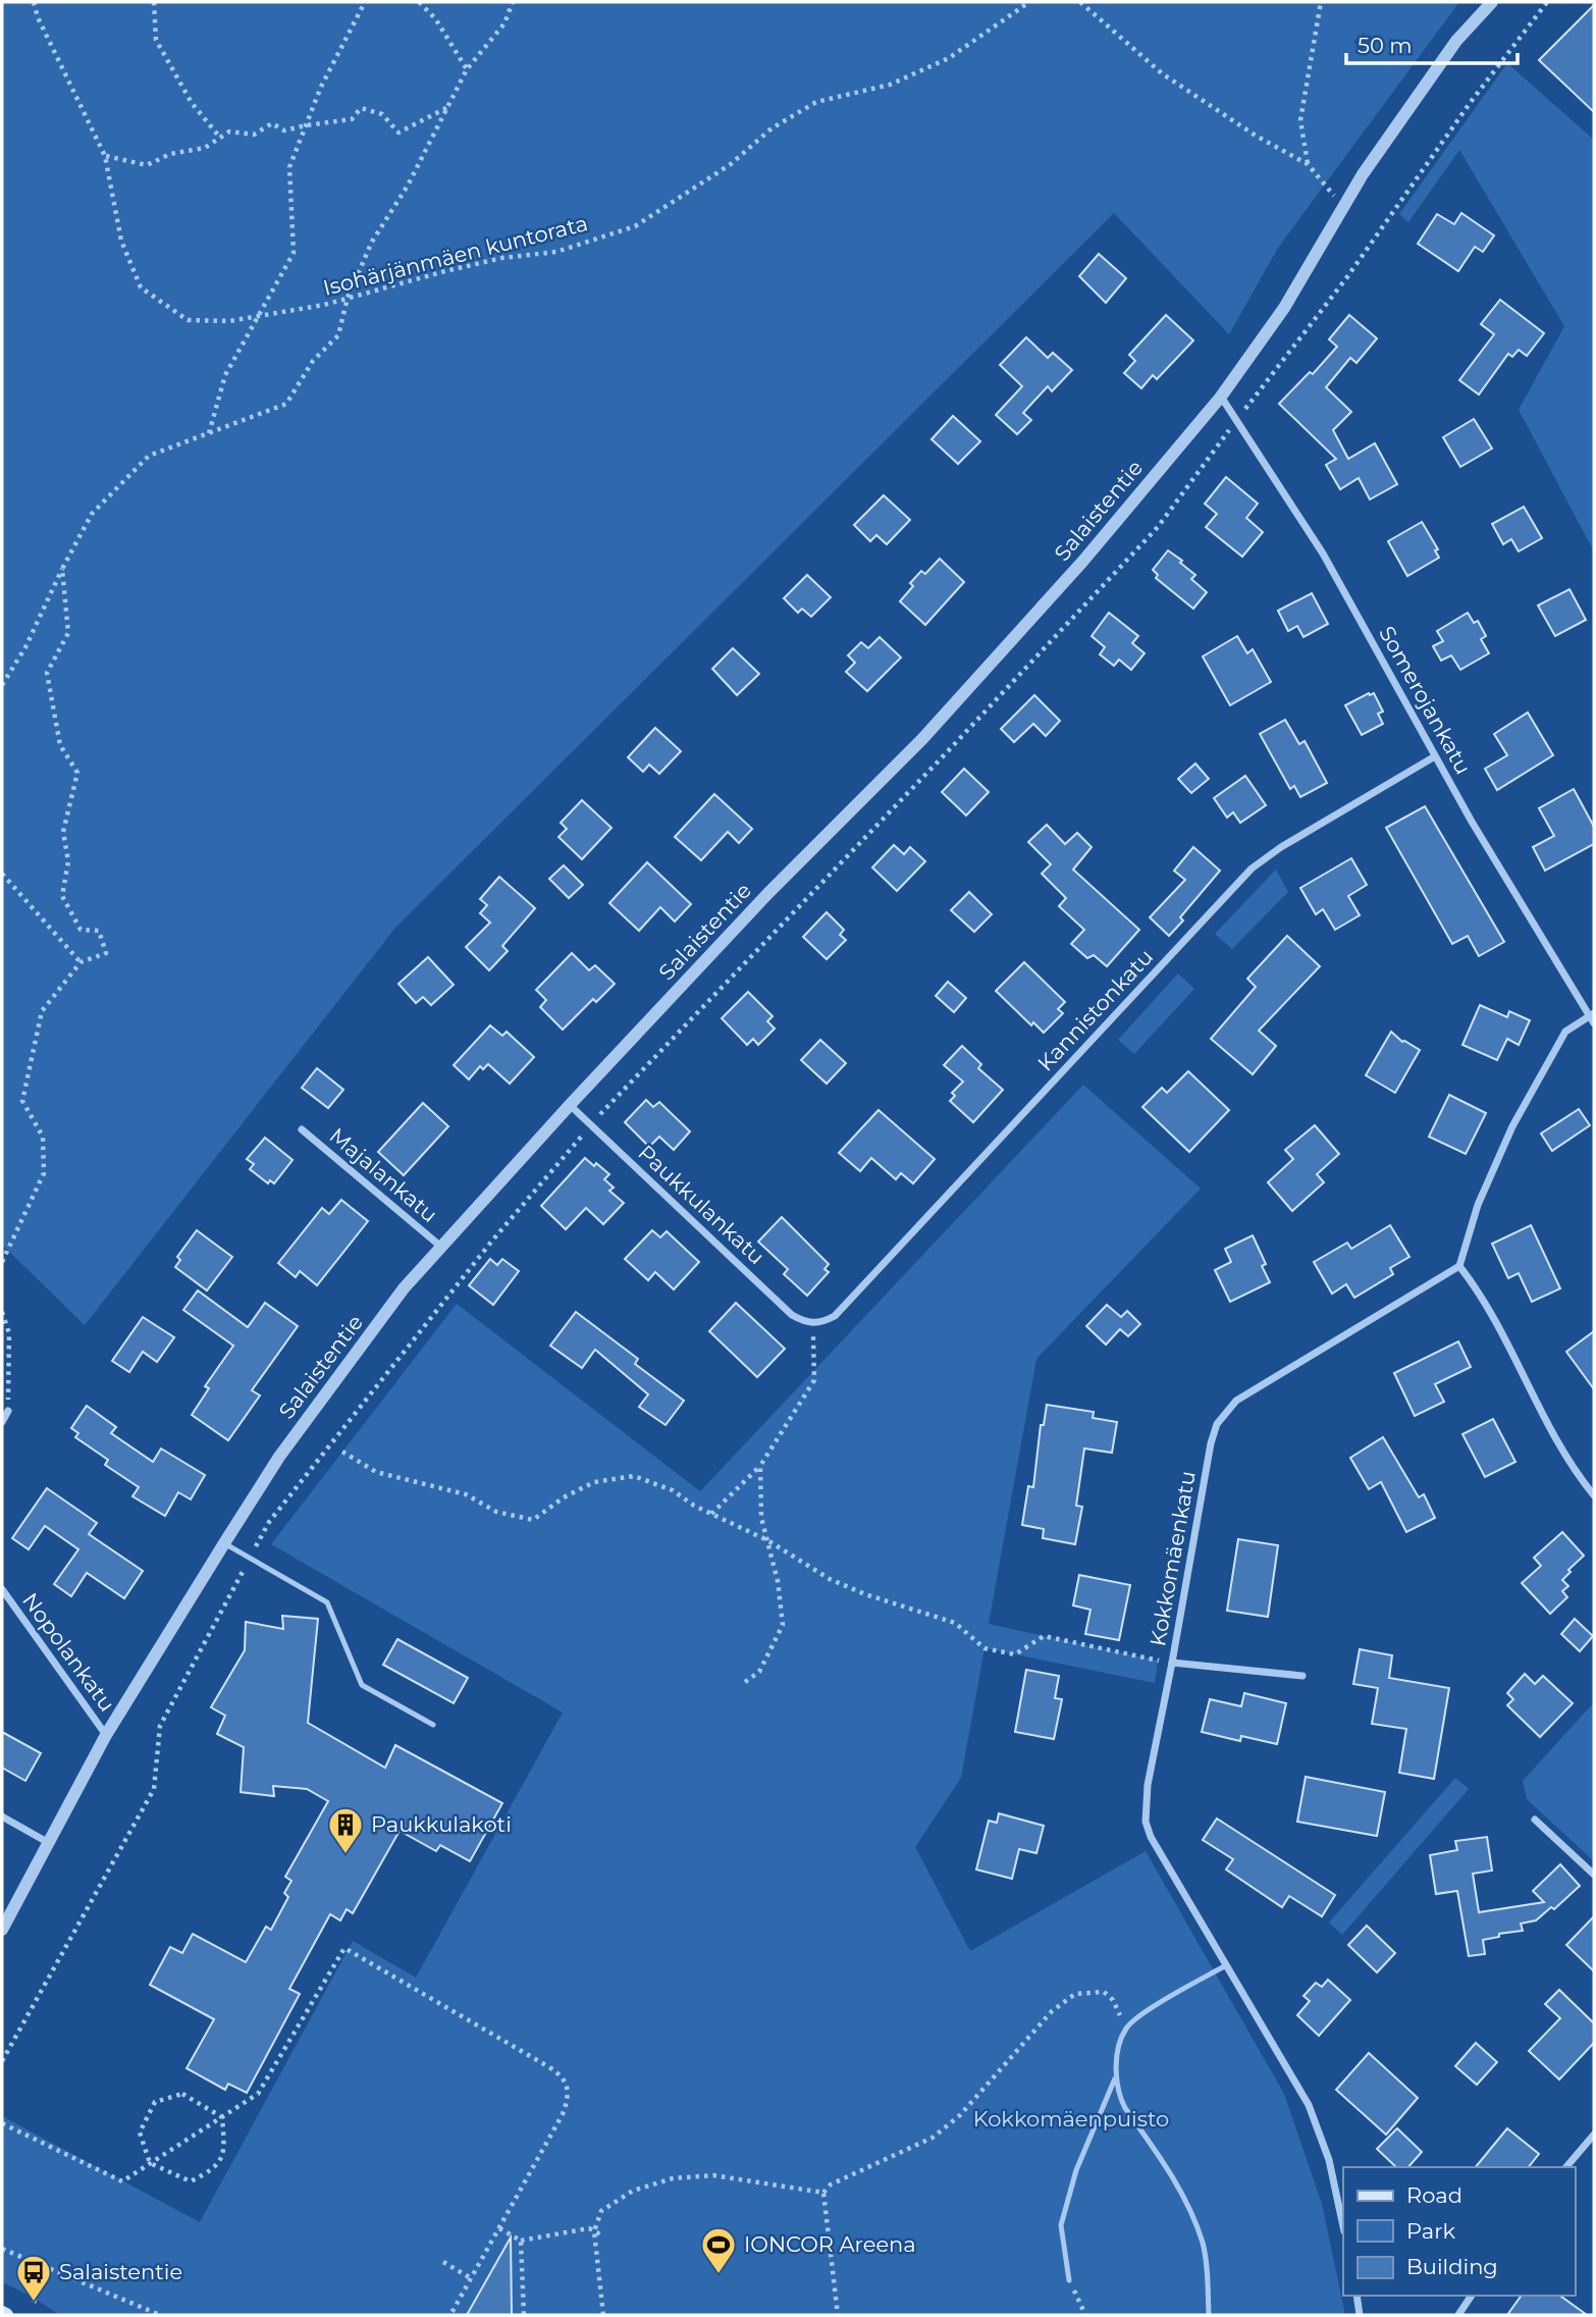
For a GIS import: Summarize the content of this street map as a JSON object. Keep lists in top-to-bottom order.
{
  "streets": {
    "street": [
      "Salaistentie",
      "Somerojankatu",
      "Kannistonkatu",
      "Majalankatu",
      "Paukkulankatu",
      "Kokkomäenkatu",
      "Nopolankatu"
    ],
    "path": ["Isohärjänmäen kuntorata"]
  },
  "crossings": [
    ["Salaistentie", "Somerojankatu"],
    ["Salaistentie", "Majalankatu"],
    ["Salaistentie", "Paukkulankatu"],
    ["Salaistentie", "Nopolankatu"],
    ["Somerojankatu", "Kannistonkatu"],
    ["Kannistonkatu", "Paukkulankatu"]
  ],
  "parks": ["Kokkomäenpuisto"],
  "places": {
    "building": ["Paukkulakoti"],
    "sports": ["IONCOR Areena"],
    "bus stop": ["Salaistentie"]
  },
  "legend": ["Road", "Park", "Building"],
  "scale_bar": "50 m"
}
